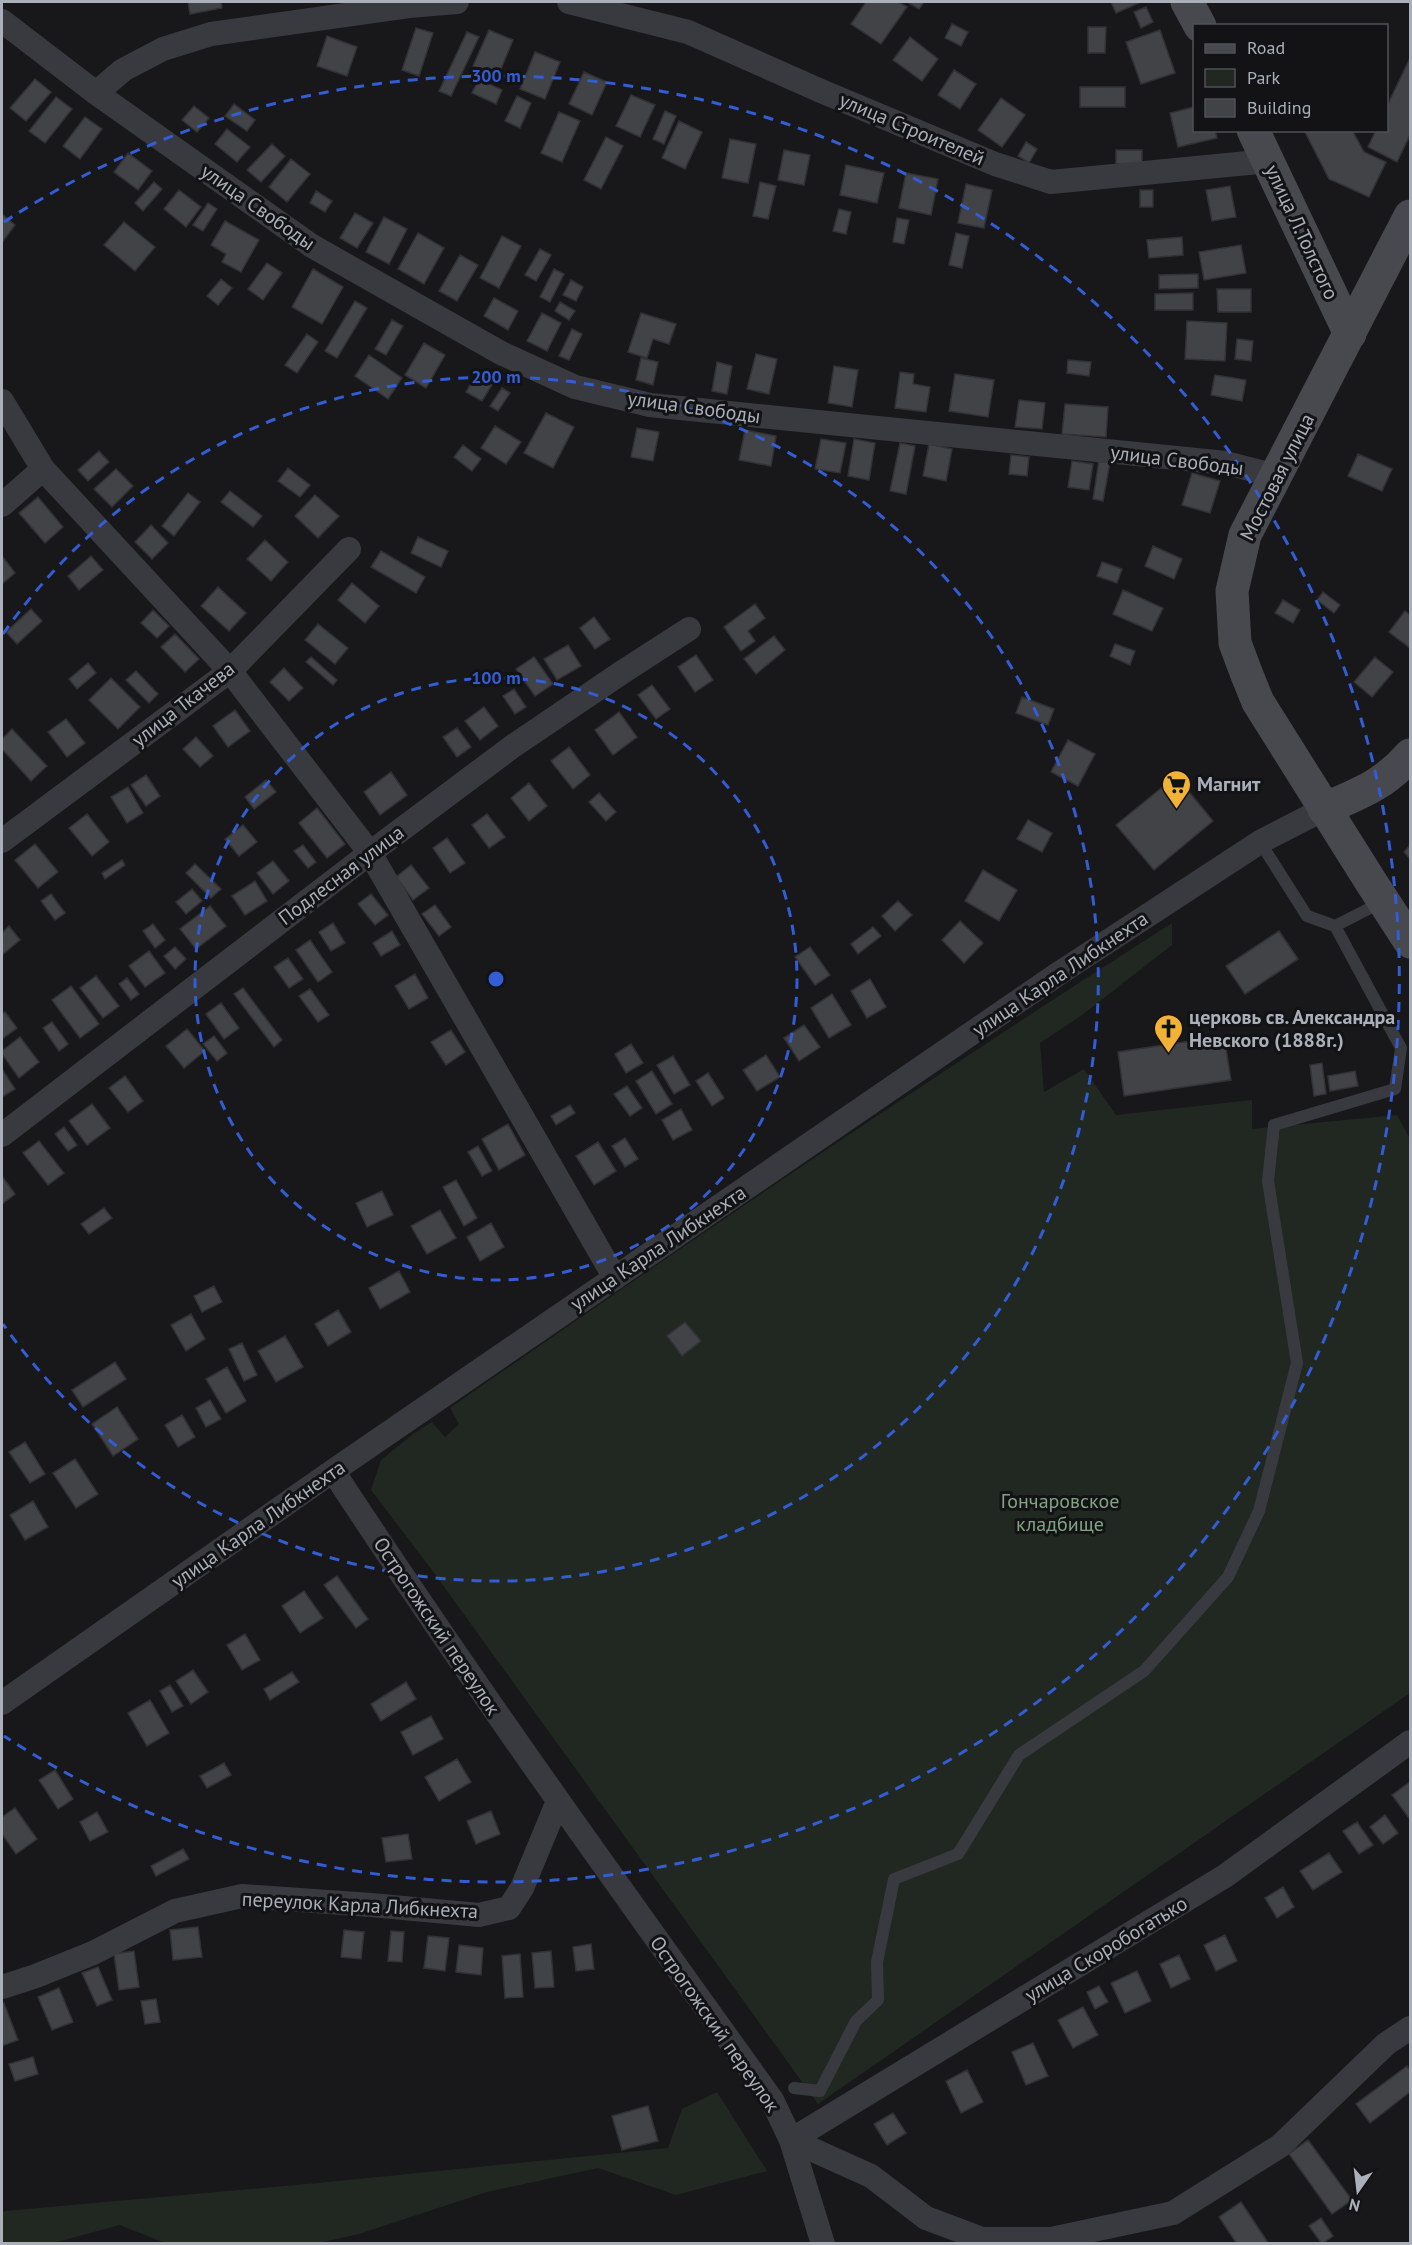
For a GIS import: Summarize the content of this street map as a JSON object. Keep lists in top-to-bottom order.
{
  "streets": {
    "main road": ["улица Л.Толстого", "Мостовая улица"],
    "street": [
      "улица Строителей",
      "улица Свободы",
      "улица Ткачева",
      "Подлесная улица",
      "улица Карла Либкнехта",
      "Острогожский переулок",
      "переулок Карла Либкнехта",
      "улица Скоробогатько"
    ]
  },
  "crossings": [
    ["улица Строителей", "улица Л.Толстого"],
    ["улица Свободы", "Мостовая улица"],
    ["улица Л.Толстого", "Мостовая улица"],
    ["Мостовая улица", "улица Карла Либкнехта"],
    ["улица Карла Либкнехта", "Острогожский переулок"],
    ["Острогожский переулок", "переулок Карла Либкнехта"],
    ["Острогожский переулок", "улица Скоробогатько"]
  ],
  "parks": ["Гончаровское кладбище"],
  "places": {
    "supermarket": ["Магнит"],
    "church": ["церковь св. Александра Невского (1888г.)"]
  },
  "legend": ["Road", "Park", "Building"],
  "north": "bottom",
  "rings": ["300 m", "200 m", "100 m"]
}
